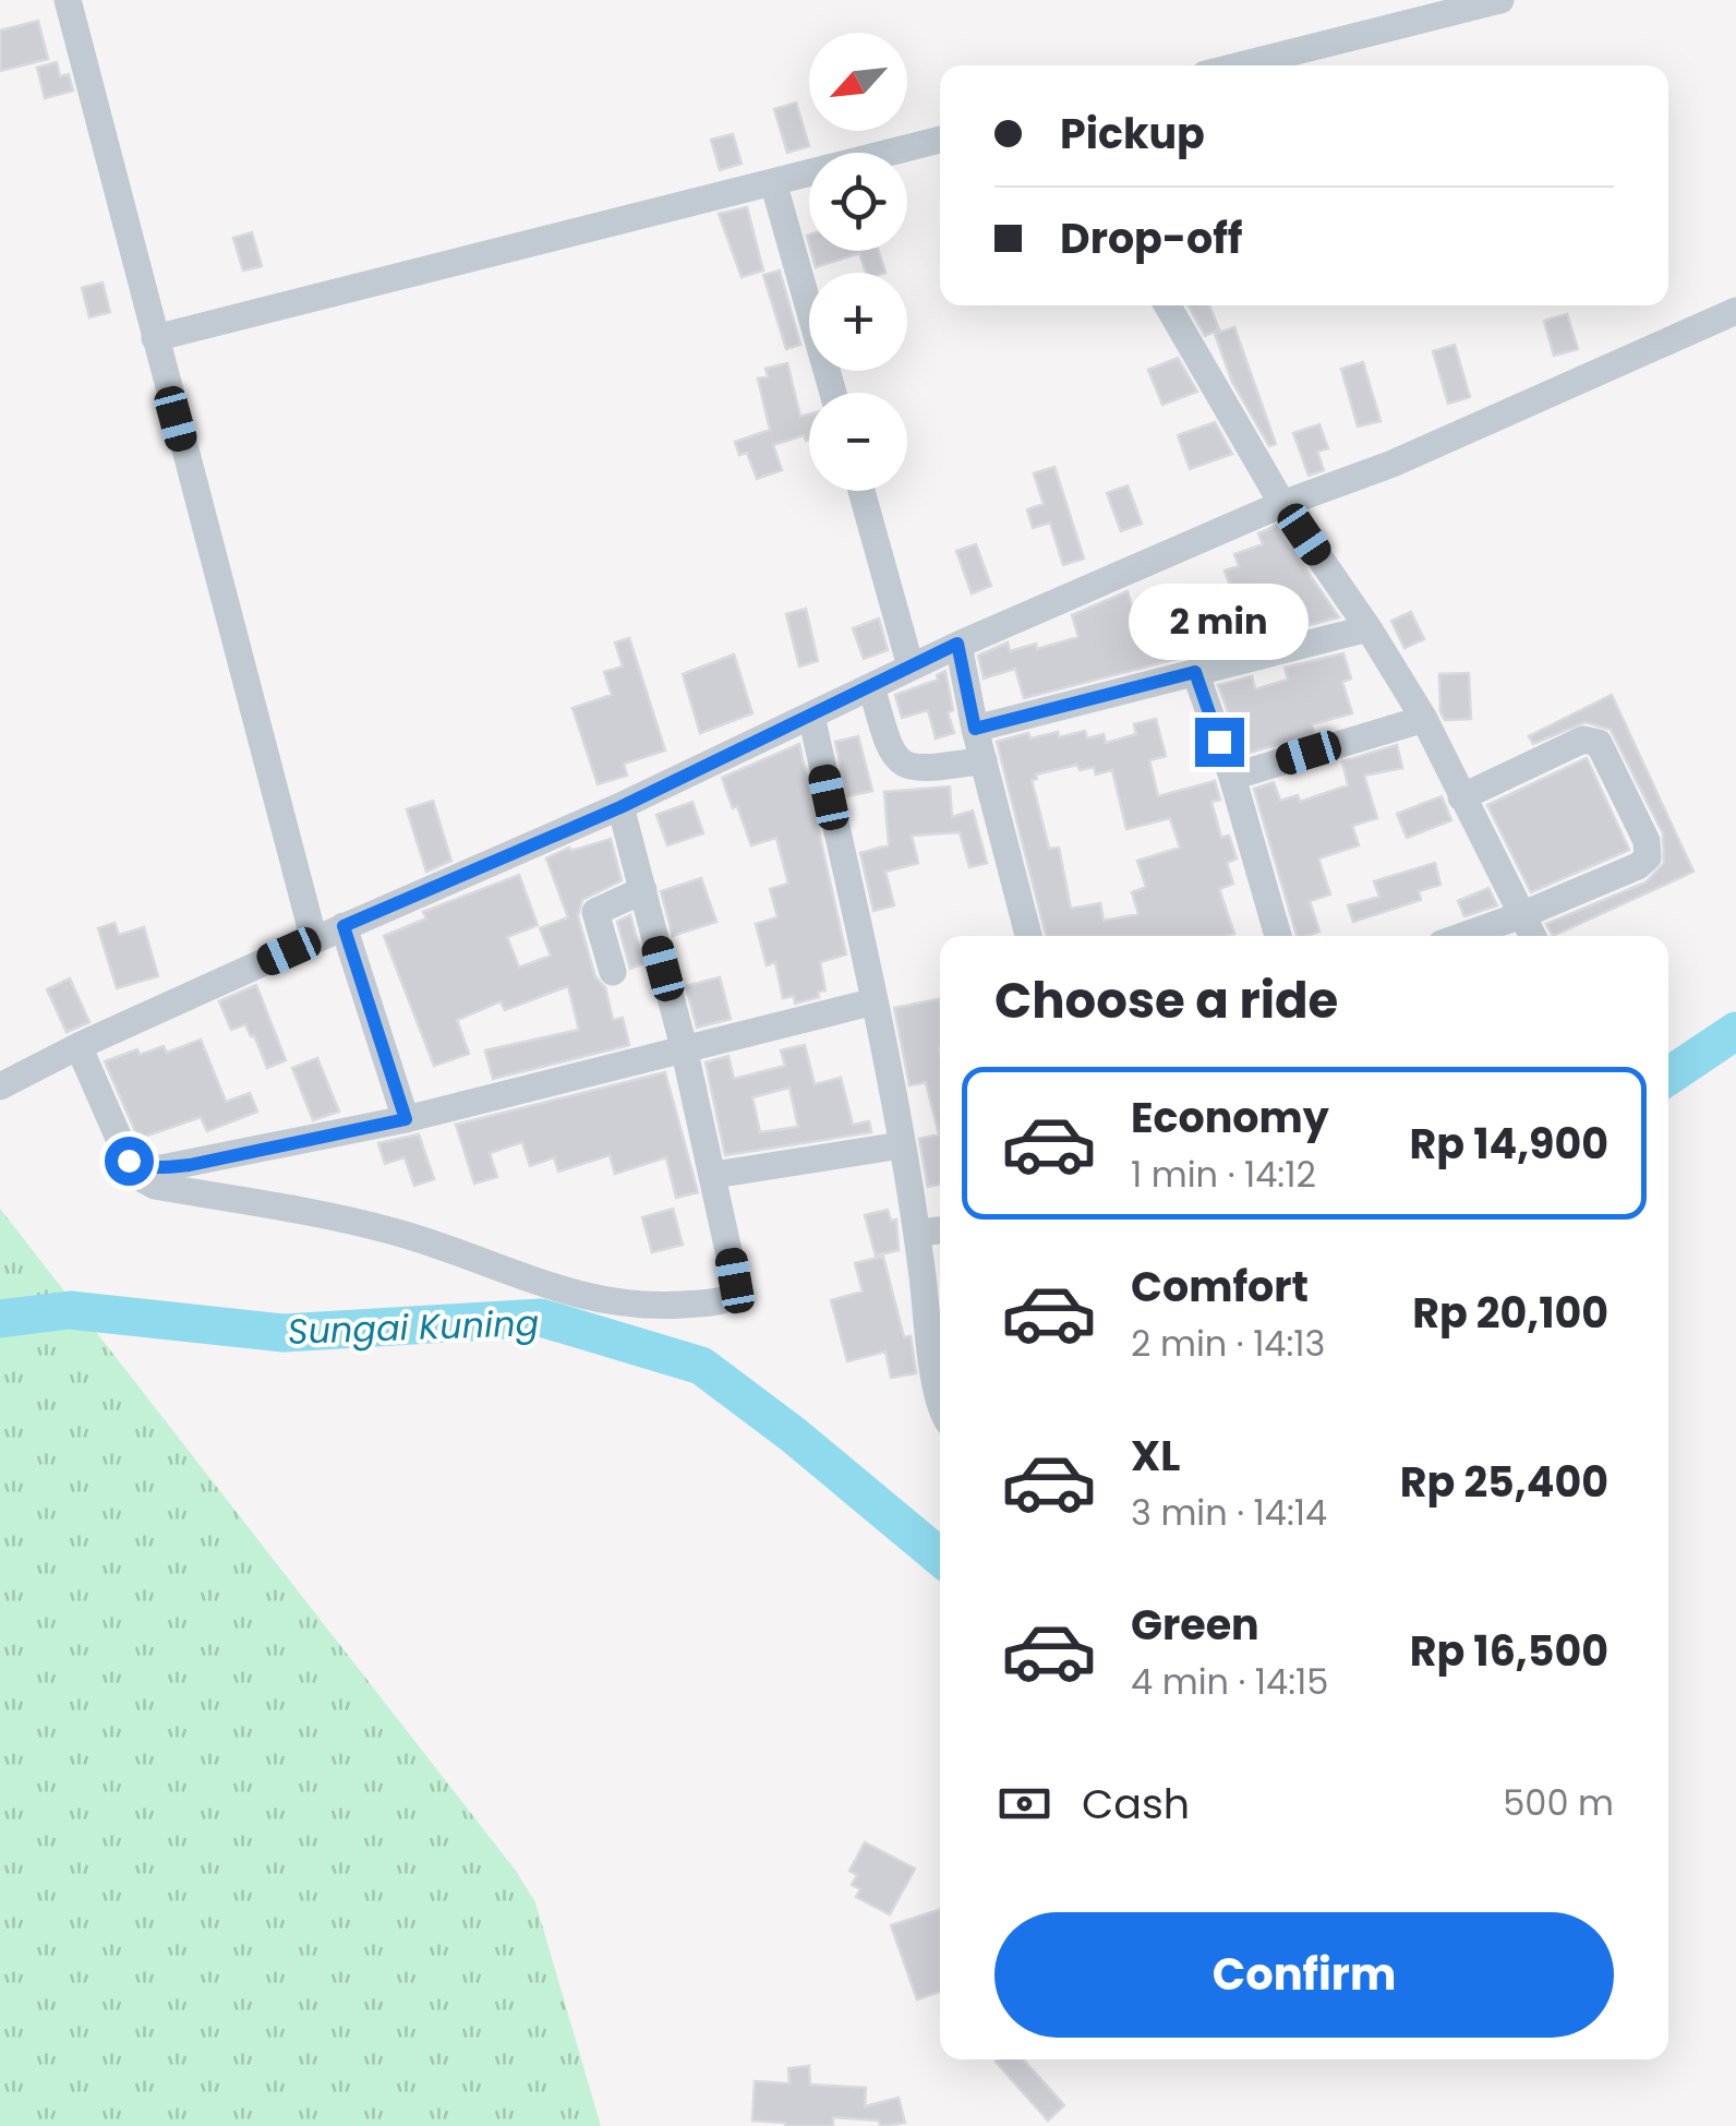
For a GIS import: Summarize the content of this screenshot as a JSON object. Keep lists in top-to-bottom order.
{
  "water": ["Sungai Kuning"],
  "north": "bottom left",
  "page": {
    "map_buttons": ["+", "−"],
    "banner": ["Pickup", "Drop-off"],
    "bubble": "2 min",
    "heading": "Choose a ride",
    "list": [
      {
        "name": "Economy",
        "note": "1 min · 14:12",
        "value": "Rp 14,900"
      },
      {
        "name": "Comfort",
        "note": "2 min · 14:13",
        "value": "Rp 20,100"
      },
      {
        "name": "XL",
        "note": "3 min · 14:14",
        "value": "Rp 25,400"
      },
      {
        "name": "Green",
        "note": "4 min · 14:15",
        "value": "Rp 16,500"
      }
    ],
    "pay": ["Cash", "500 m"],
    "buttons": "Confirm"
  }
}
